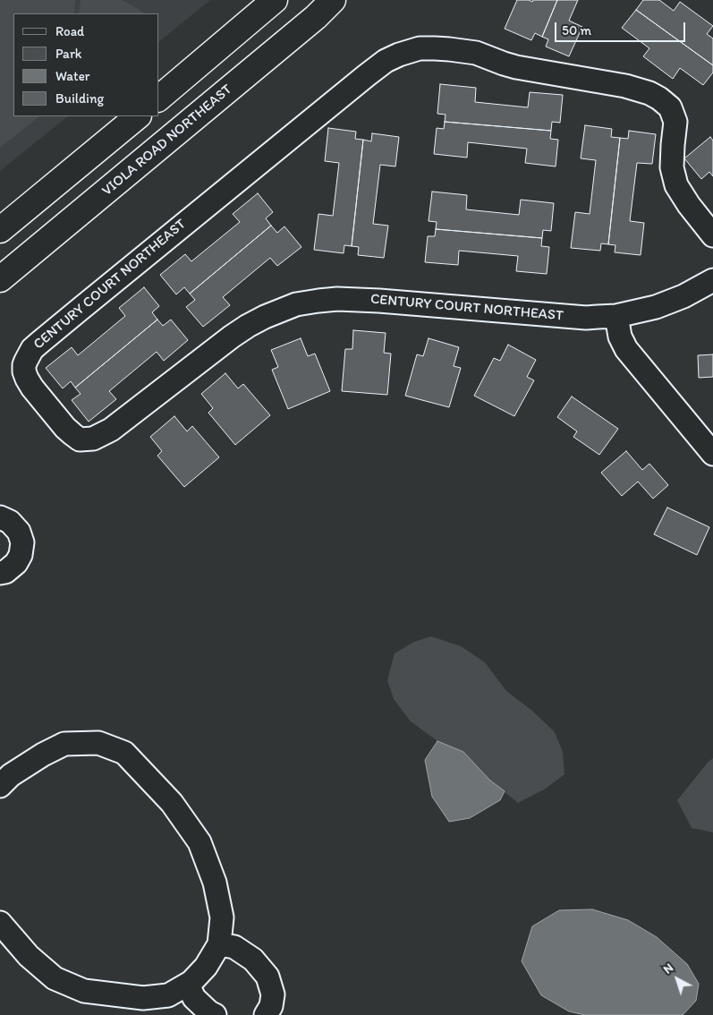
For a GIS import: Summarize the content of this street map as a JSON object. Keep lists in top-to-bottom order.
{
  "streets": {
    "main road": ["VIOLA ROAD NORTHEAST"],
    "street": ["CENTURY COURT NORTHEAST"]
  },
  "legend": [
    "Road",
    "Park",
    "Water",
    "Building"
  ],
  "scale_bar": "50 m",
  "north": "top left"
}
